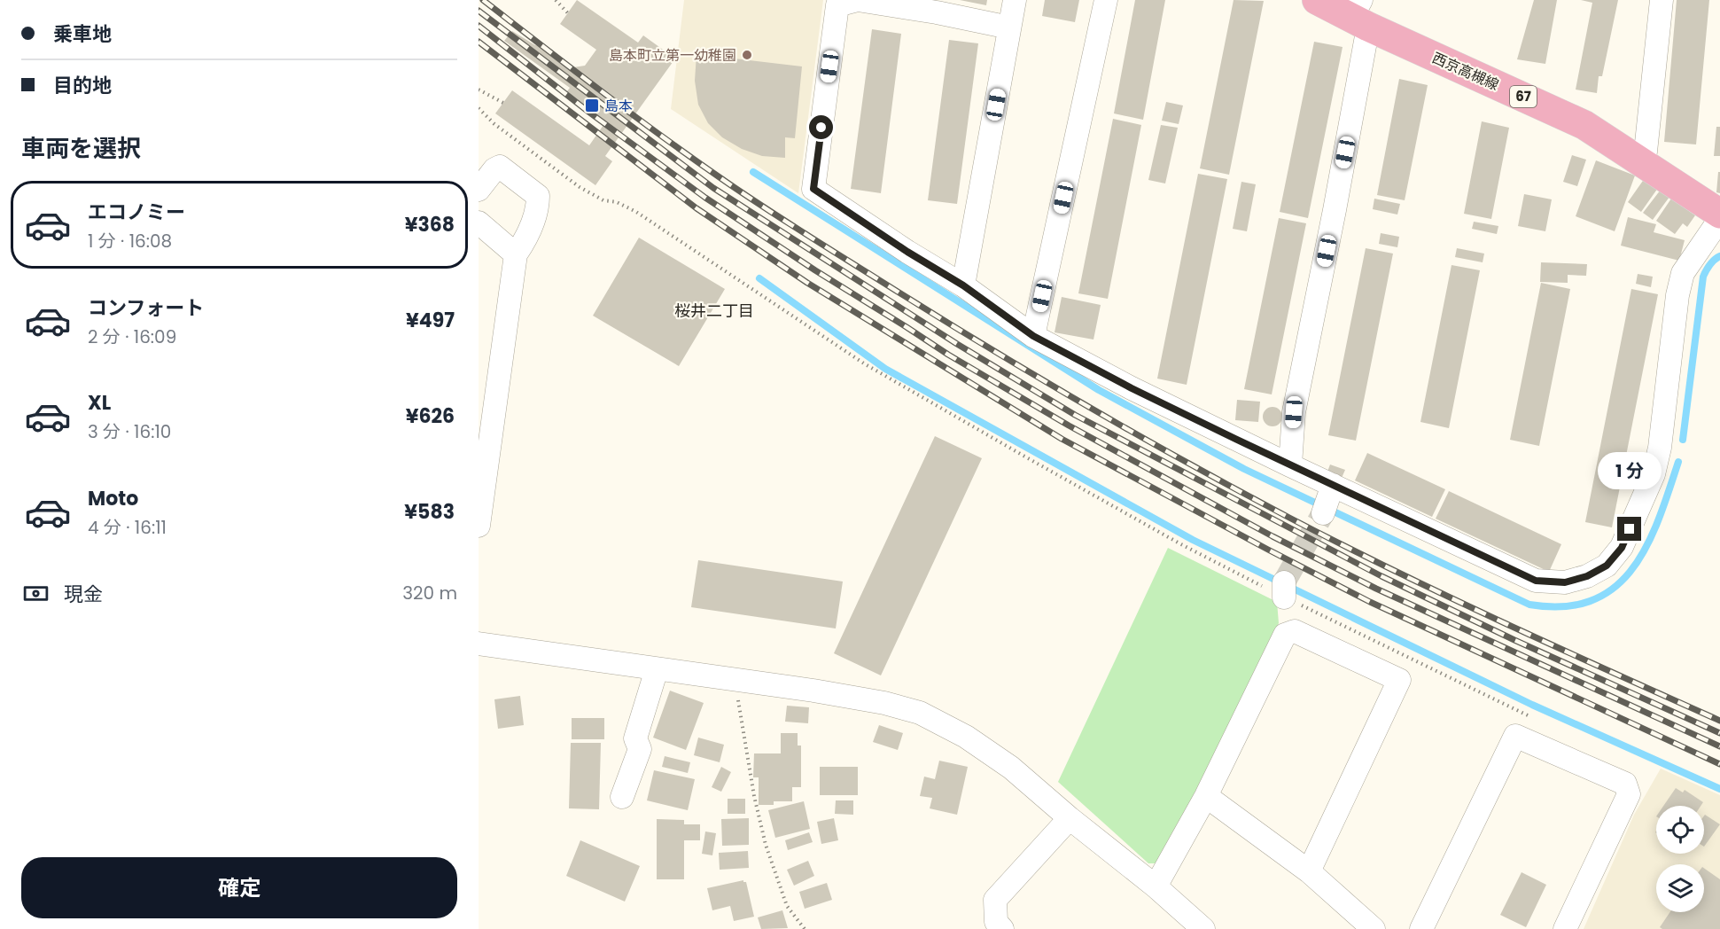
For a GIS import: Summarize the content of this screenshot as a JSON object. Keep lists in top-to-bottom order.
{
  "streets": {
    "main road": ["西京高槻線", "67"]
  },
  "districts": ["桜井二丁目"],
  "places": {
    "other": ["島本町立第一幼稚園"],
    "transit": ["島本"]
  },
  "page": {
    "banner": ["乗車地", "目的地"],
    "heading": "車両を選択",
    "list": [
      {
        "name": "エコノミー",
        "note": "1 分 · 16:08",
        "value": "¥368"
      },
      {
        "name": "コンフォート",
        "note": "2 分 · 16:09",
        "value": "¥497"
      },
      {
        "name": "XL",
        "note": "3 分 · 16:10",
        "value": "¥626"
      },
      {
        "name": "Moto",
        "note": "4 分 · 16:11",
        "value": "¥583"
      }
    ],
    "bubble": "1 分",
    "pay": ["現金", "320 m"],
    "buttons": "確定"
  }
}
